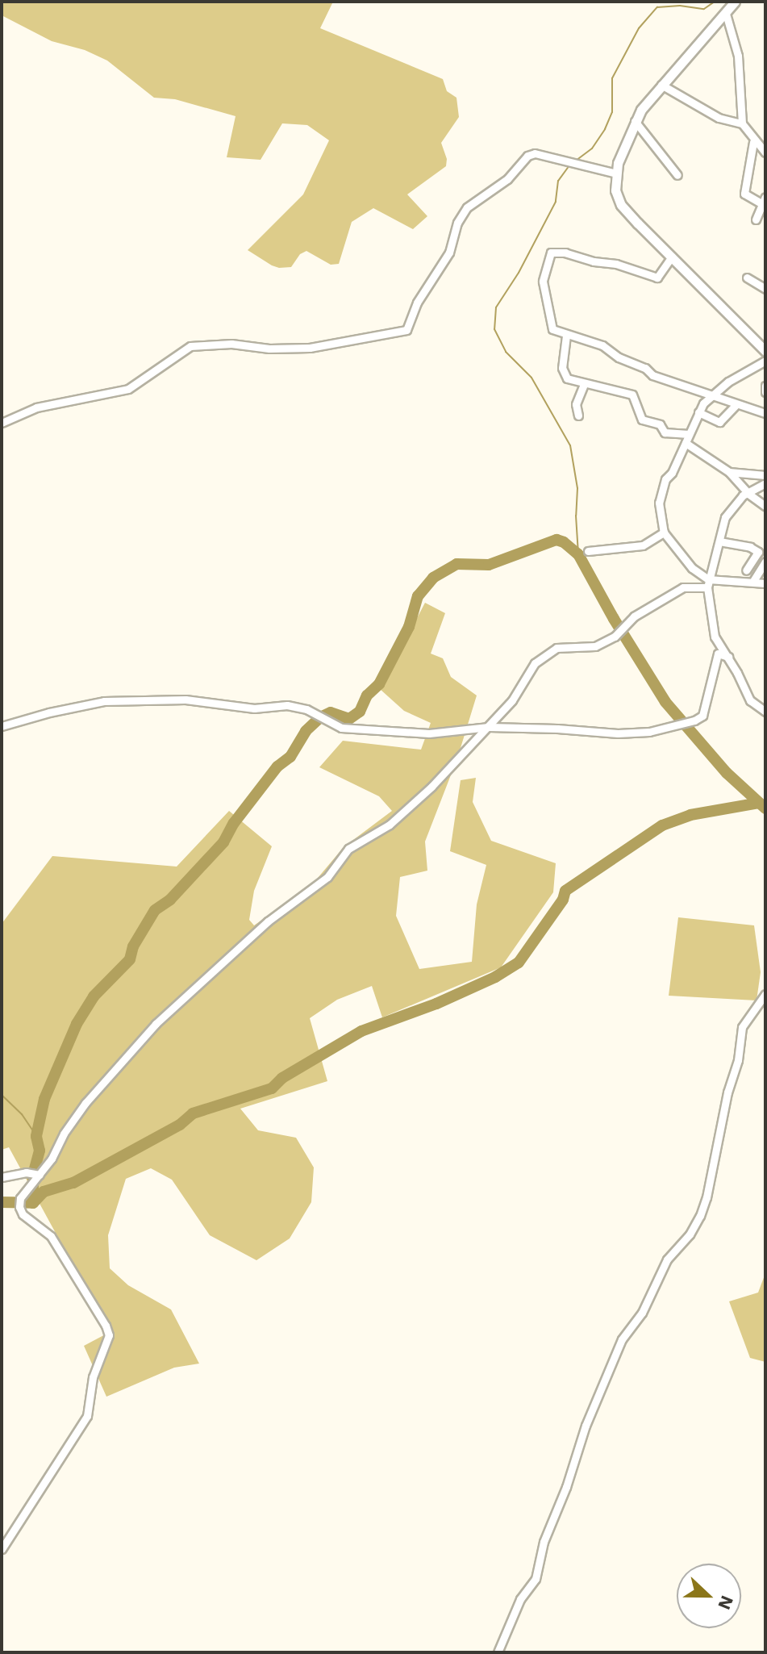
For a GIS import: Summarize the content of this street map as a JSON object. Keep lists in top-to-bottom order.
{
  "north": "right"
}
